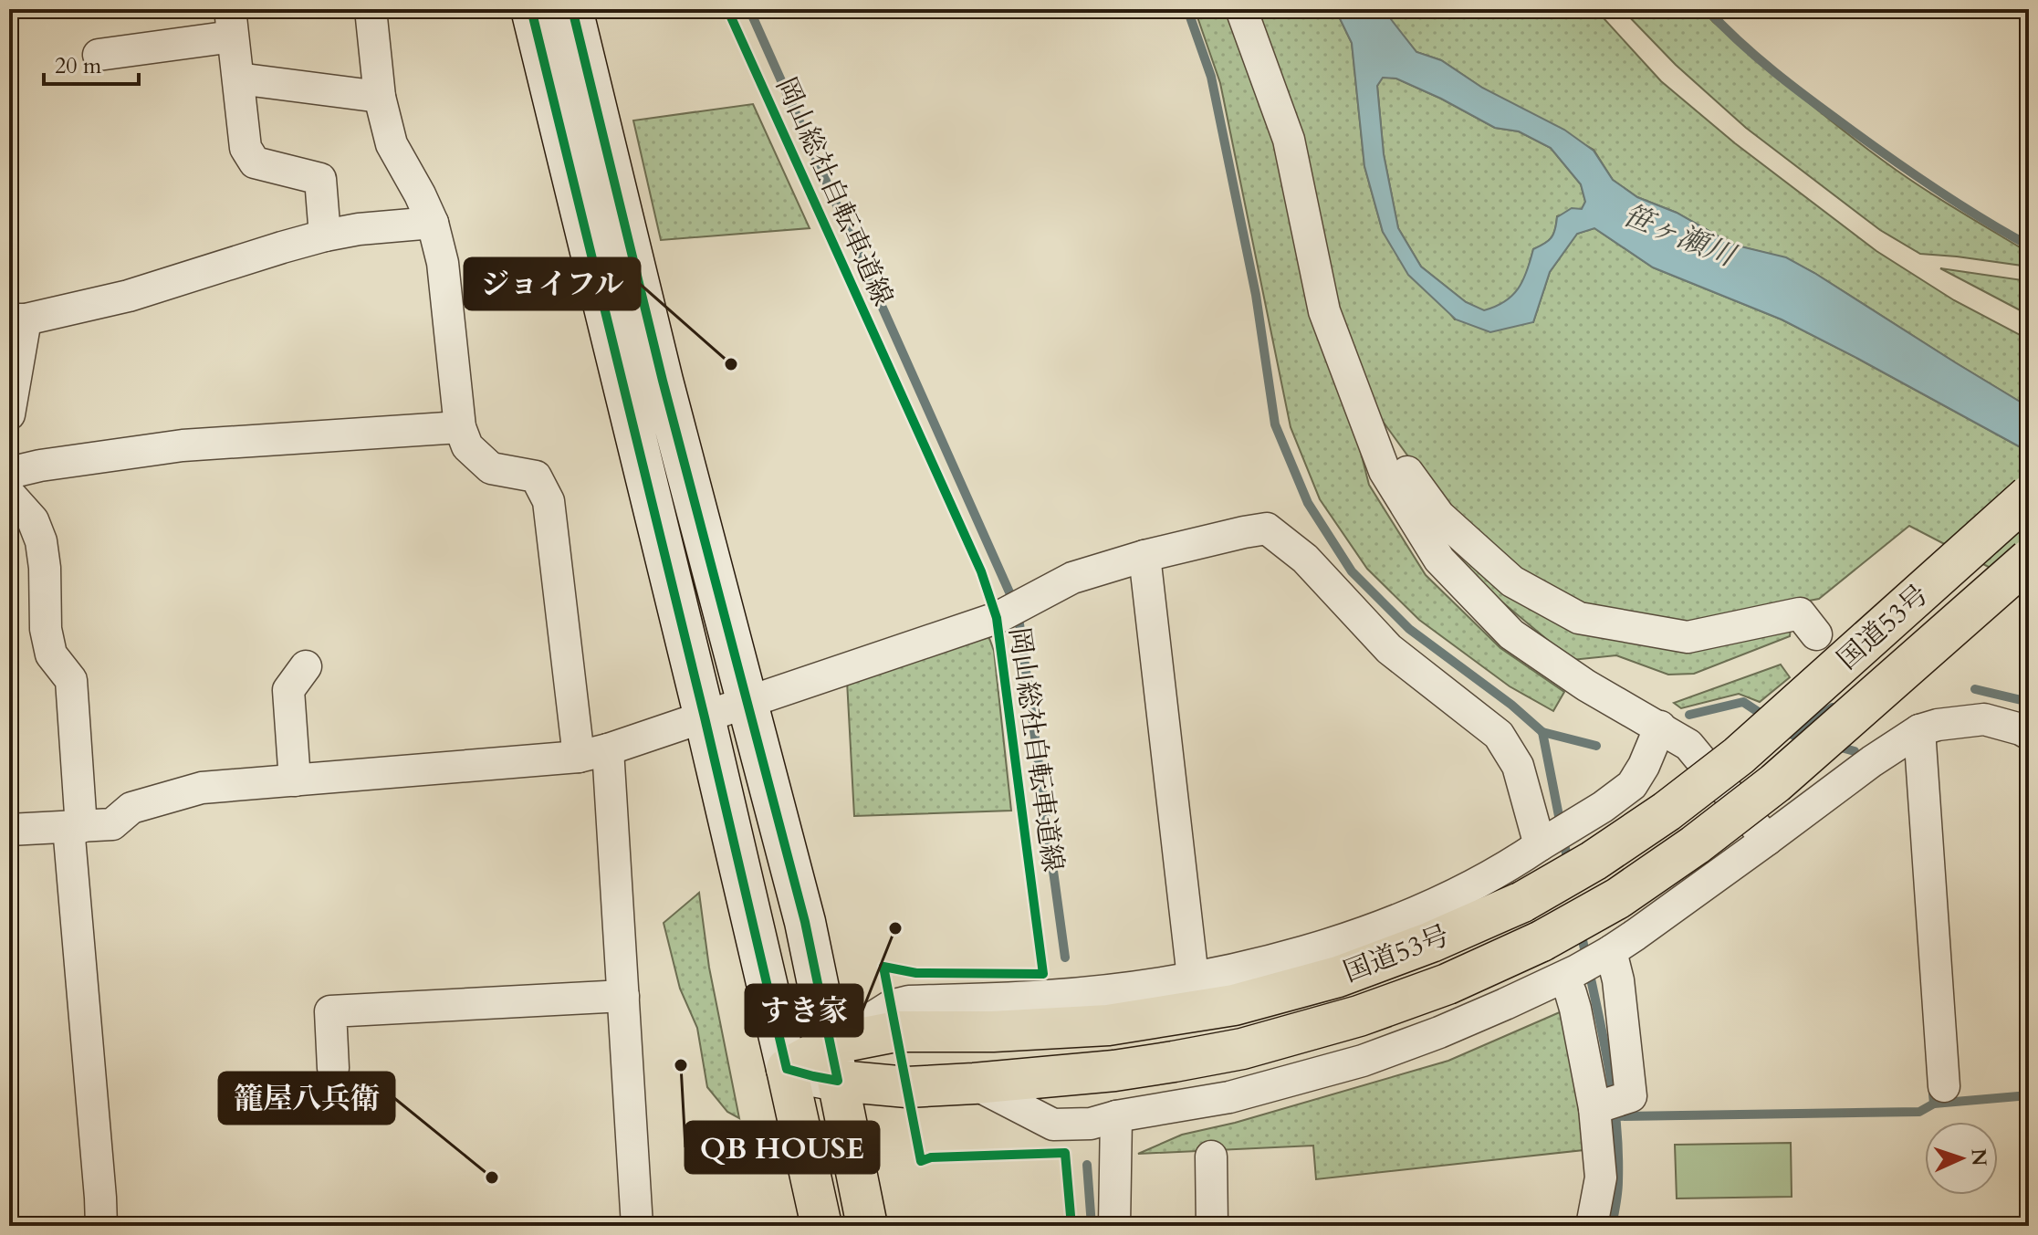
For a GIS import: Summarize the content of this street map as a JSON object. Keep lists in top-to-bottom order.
{
  "streets": {
    "highway": ["国道53号"],
    "cycle path": ["岡山総社自転車道線"]
  },
  "water": ["笹ヶ瀬川"],
  "places": [
    "ジョイフル",
    "すき家",
    "QB HOUSE",
    "籠屋八兵衛"
  ],
  "scale_bar": "20 m",
  "north": "right"
}
